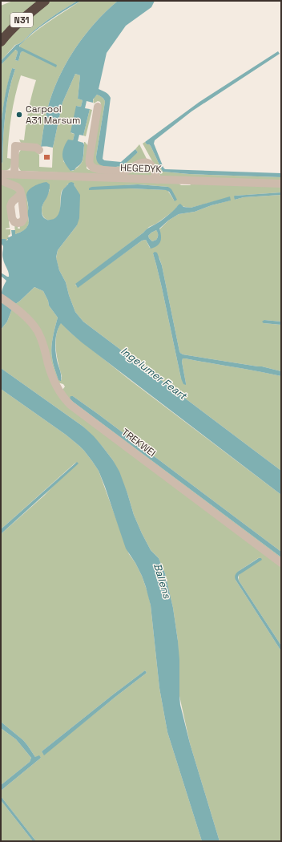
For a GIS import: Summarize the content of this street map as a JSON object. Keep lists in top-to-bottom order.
{
  "streets": {
    "highway": ["N31"],
    "street": ["HEGEDYK", "TREKWEI"]
  },
  "water": ["Ingelumer Feart", "Ballens"],
  "places": ["Carpool A31 Marsum"]
}
